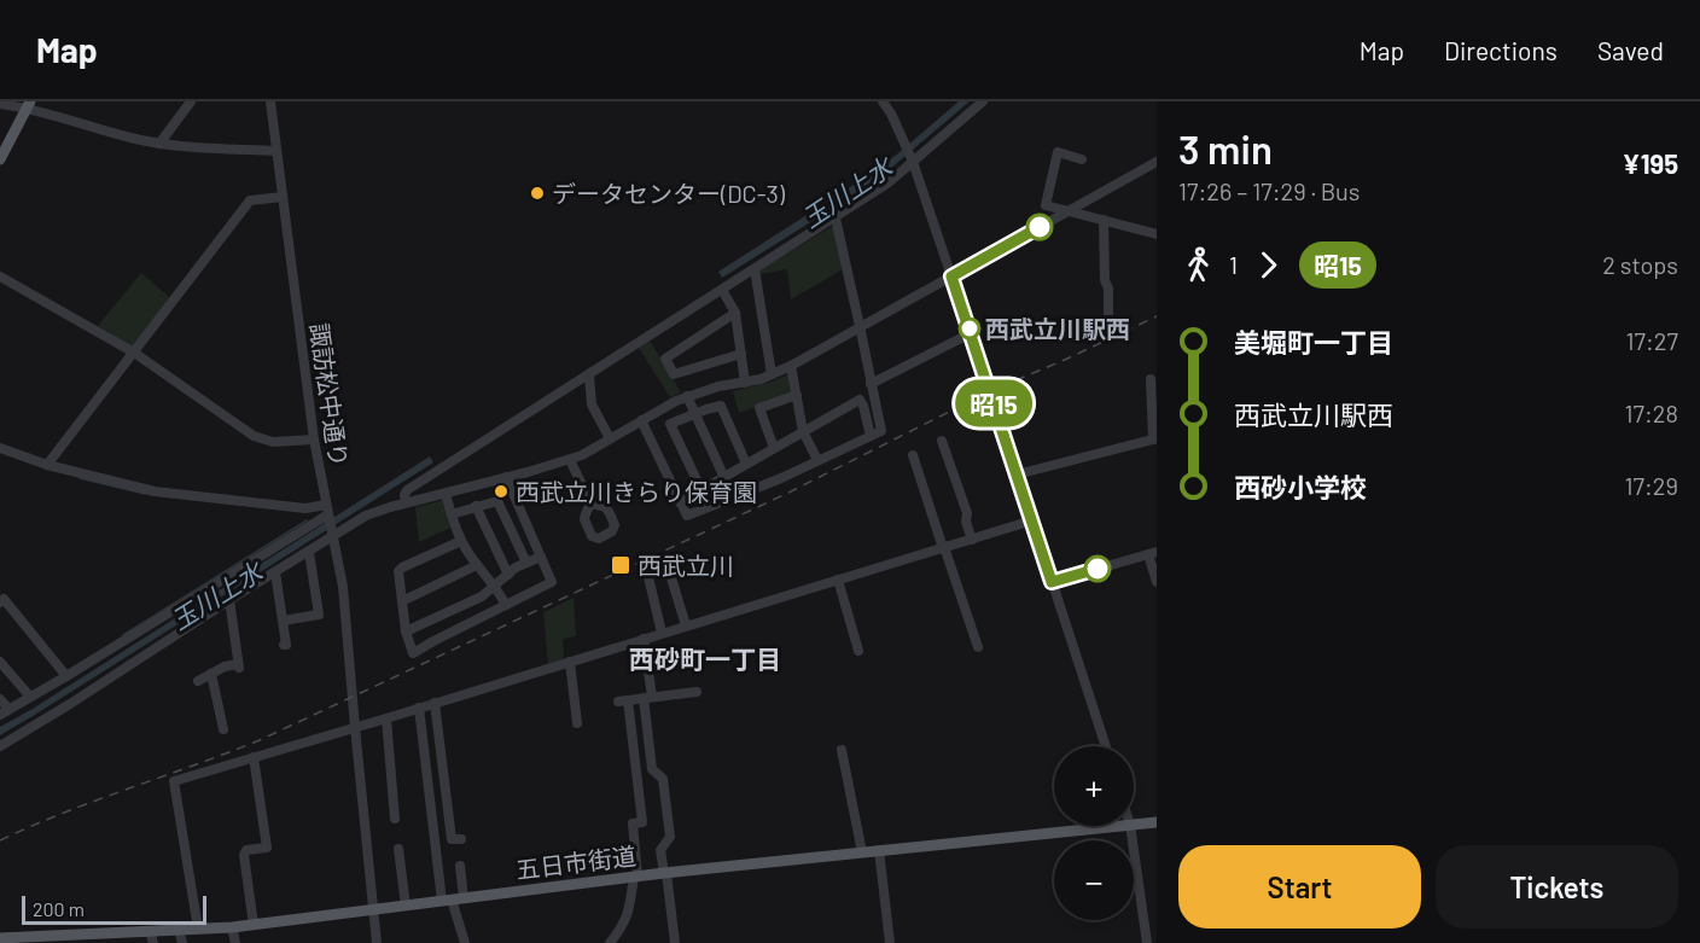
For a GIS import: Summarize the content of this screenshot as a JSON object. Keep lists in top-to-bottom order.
{
  "streets": {
    "main road": ["五日市街道"],
    "street": ["諏訪松中通り"]
  },
  "crossings": [
    ["諏訪松中通り", "五日市街道"]
  ],
  "districts": ["西砂町一丁目"],
  "water": ["玉川上水"],
  "places": {
    "other": ["データセンター(DC-3)", "西武立川駅西", "西武立川きらり保育園"],
    "transit": ["西武立川"]
  },
  "lines": ["bus line 昭15"],
  "scale_bar": "200 m",
  "page": {
    "header": "Map",
    "nav": ["Map", "Directions", "Saved"],
    "on_map": "昭15",
    "heading": ["3 min", "17:26 – 17:29 · Bus", "¥195"],
    "legs": ["1", "昭15", "2 stops"],
    "list": [
      {
        "name": "美堀町一丁目",
        "value": "17:27"
      },
      {
        "name": "西武立川駅西",
        "value": "17:28"
      },
      {
        "name": "西砂小学校",
        "value": "17:29"
      }
    ],
    "map_buttons": ["+", "−"],
    "buttons": ["Start", "Tickets"],
    "scale": "200 m"
  }
}
